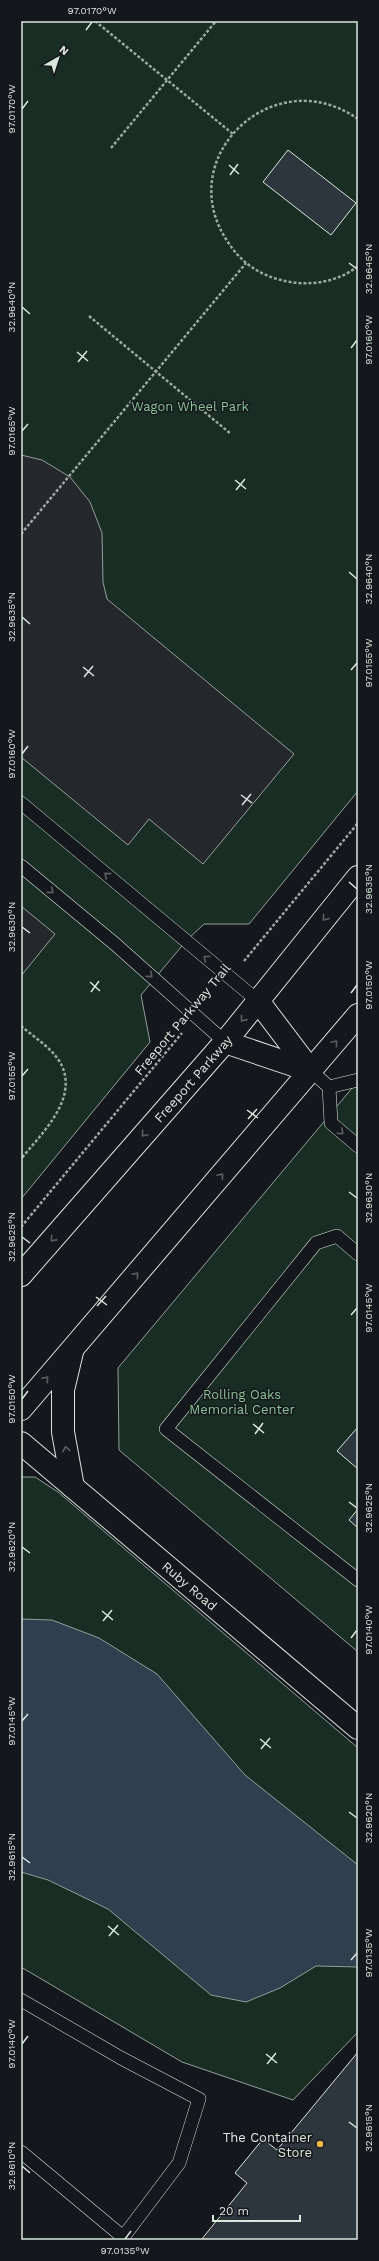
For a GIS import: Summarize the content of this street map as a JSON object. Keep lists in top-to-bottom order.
{
  "streets": {
    "main road": ["Freeport Parkway", "Ruby Road"],
    "path": ["Freeport Parkway Trail"]
  },
  "parks": ["Wagon Wheel Park", "Rolling Oaks Memorial Center"],
  "places": ["The Container Store"],
  "scale_bar": "20 m",
  "north": "top right",
  "coordinates": [
    "97.0170°W",
    "32.9645°N",
    "32.9640°N",
    "97.0160°W",
    "97.0165°W",
    "32.9635°N",
    "97.0155°W",
    "32.9630°N",
    "97.0150°W",
    "32.9625°N",
    "97.0145°W",
    "32.9620°N",
    "97.0140°W",
    "32.9615°N",
    "97.0135°W",
    "32.9610°N"
  ]
}
